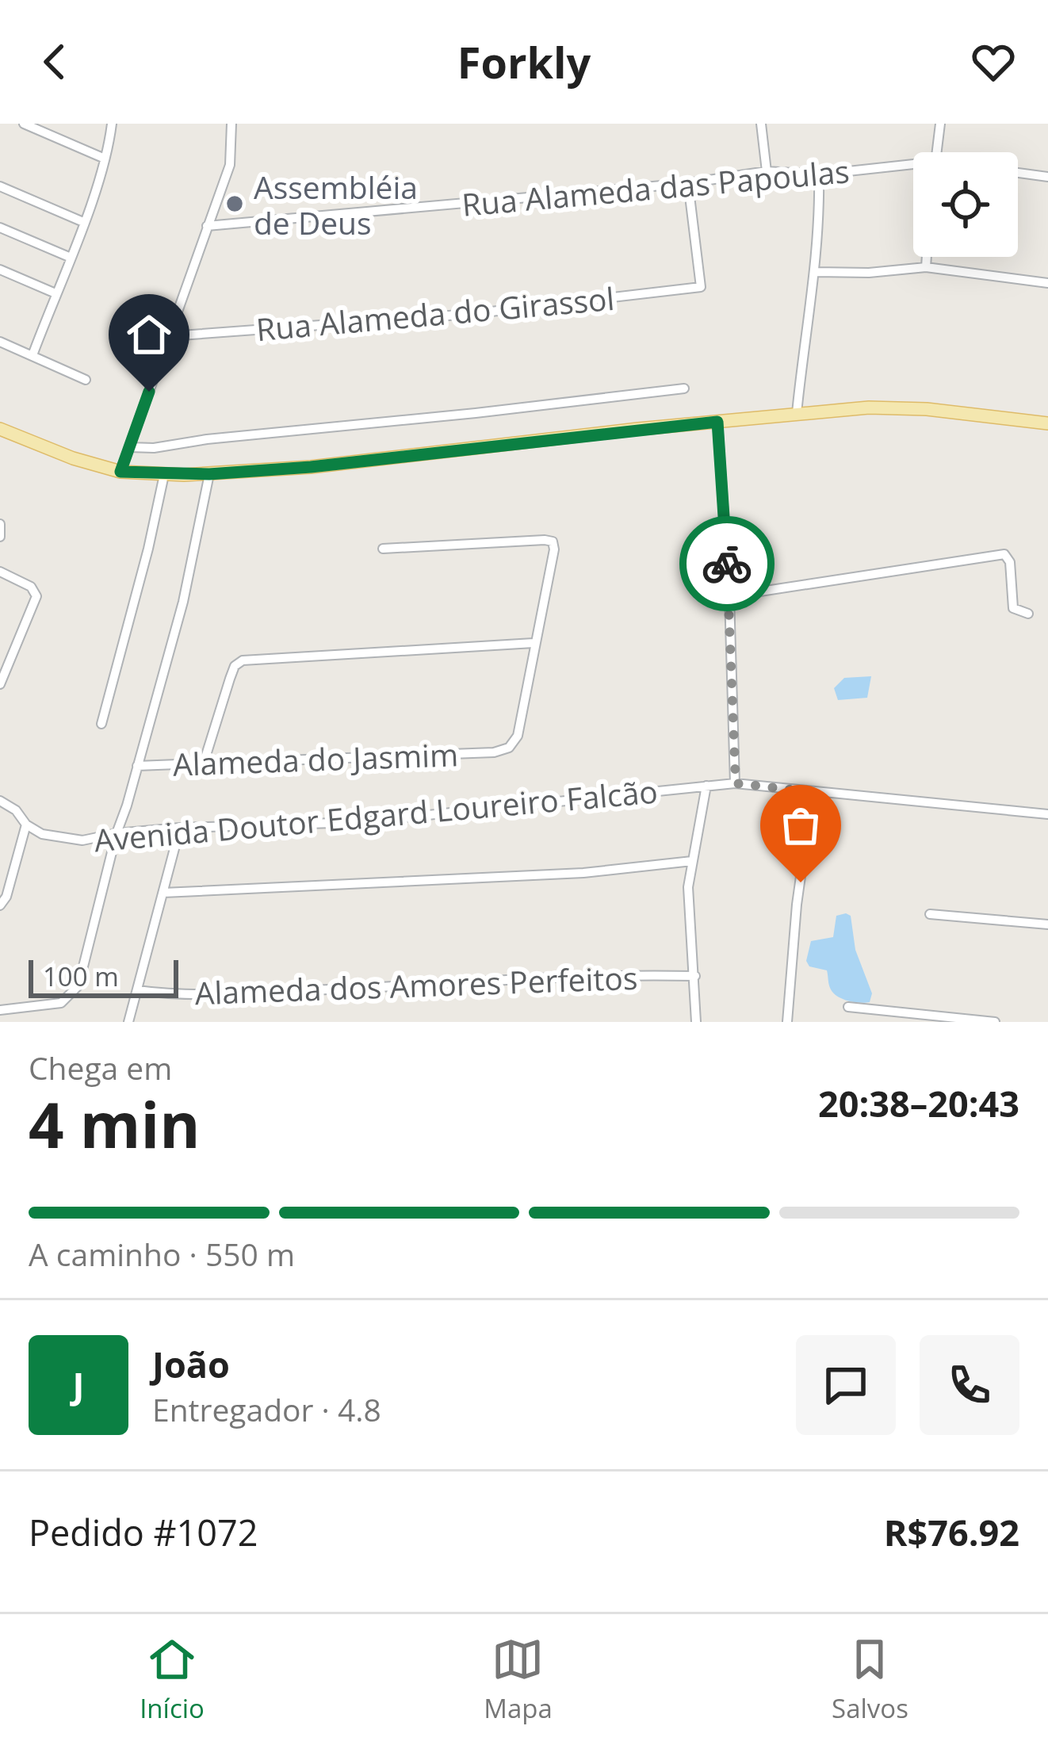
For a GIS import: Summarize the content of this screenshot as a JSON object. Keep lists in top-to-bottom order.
{
  "streets": {
    "street": [
      "Rua Alameda das Papoulas",
      "Rua Alameda do Girassol",
      "Alameda do Jasmim",
      "Avenida Doutor Edgard Loureiro Falcão",
      "Alameda dos Amores Perfeitos"
    ]
  },
  "crossings": [
    ["Rua Alameda das Papoulas", "Rua Alameda do Girassol"]
  ],
  "places": ["Assembléia de Deus"],
  "scale_bar": "100 m",
  "page": {
    "header": "Forkly",
    "scale": "100 m",
    "heading": ["4 min", "Chega em", "20:38–20:43"],
    "panel": [
      "João",
      "Entregador · 4.8",
      "Pedido #1072",
      "R$76.92"
    ],
    "bar": "A caminho · 550 m",
    "round": "J",
    "tabs": ["Início", "Mapa", "Salvos"]
  }
}
